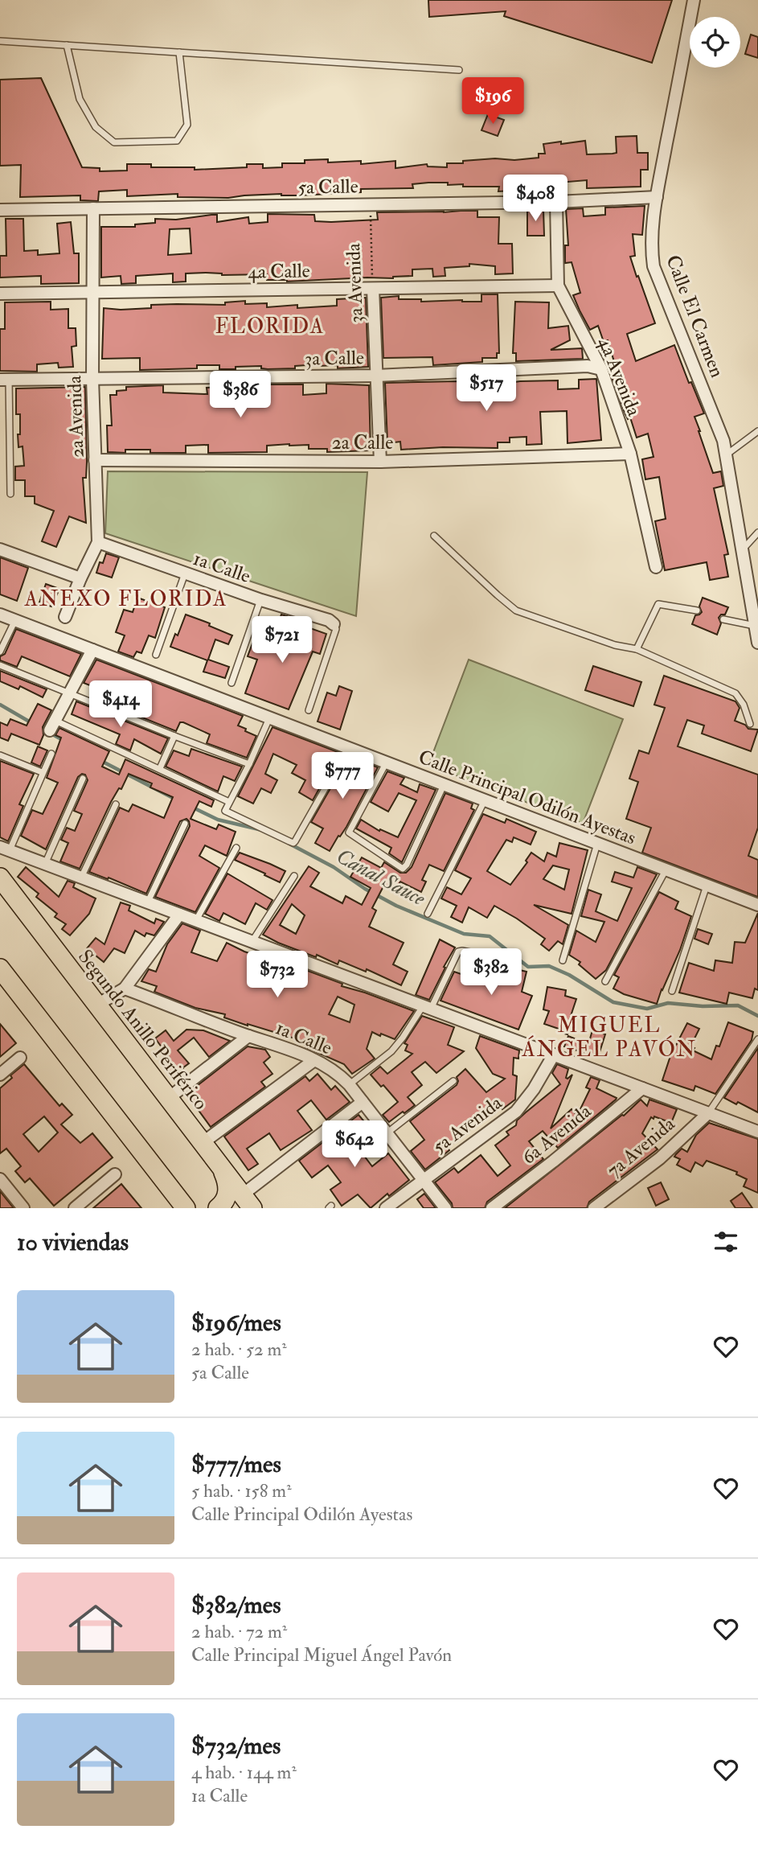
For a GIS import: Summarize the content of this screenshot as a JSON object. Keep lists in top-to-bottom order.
{
  "streets": {
    "main road": ["Segundo Anillo Periférico"],
    "street": [
      "5a Calle",
      "4a Calle",
      "3a Avenida",
      "Calle El Carmen",
      "3a Calle",
      "4a Avenida",
      "2a Avenida",
      "2a Calle",
      "1a Calle",
      "Calle Principal Odilón Ayestas",
      "5a Avenida",
      "6a Avenida",
      "7a Avenida"
    ]
  },
  "crossings": [
    ["5a Calle", "3a Avenida"],
    ["5a Calle", "Calle El Carmen"],
    ["5a Calle", "4a Avenida"],
    ["5a Calle", "2a Avenida"],
    ["4a Calle", "3a Avenida"],
    ["4a Calle", "4a Avenida"],
    ["4a Calle", "2a Avenida"],
    ["3a Avenida", "3a Calle"],
    ["3a Avenida", "2a Calle"],
    ["3a Calle", "4a Avenida"],
    ["3a Calle", "2a Avenida"],
    ["4a Avenida", "2a Calle"],
    ["2a Avenida", "2a Calle"],
    ["2a Avenida", "1a Calle"],
    ["1a Calle", "5a Avenida"]
  ],
  "districts": ["FLORIDA", "ANEXO FLORIDA", "MIGUEL ÁNGEL PAVÓN"],
  "water": ["Canal Sauce"],
  "page": {
    "price": [
      "$196",
      "$408",
      "$517",
      "$386",
      "$721",
      "$414",
      "$777",
      "$382",
      "$732",
      "$642"
    ],
    "heading": "10 viviendas",
    "list": [
      {
        "name": "$196/mes",
        "note": "2 hab. · 52 m² · 5a Calle"
      },
      {
        "name": "$777/mes",
        "note": "5 hab. · 158 m² · Calle Principal Odilón Ayestas"
      },
      {
        "name": "$382/mes",
        "note": "2 hab. · 72 m² · Calle Principal Miguel Ángel Pavón"
      },
      {
        "name": "$732/mes",
        "note": "4 hab. · 144 m² · 1a Calle"
      }
    ]
  }
}
